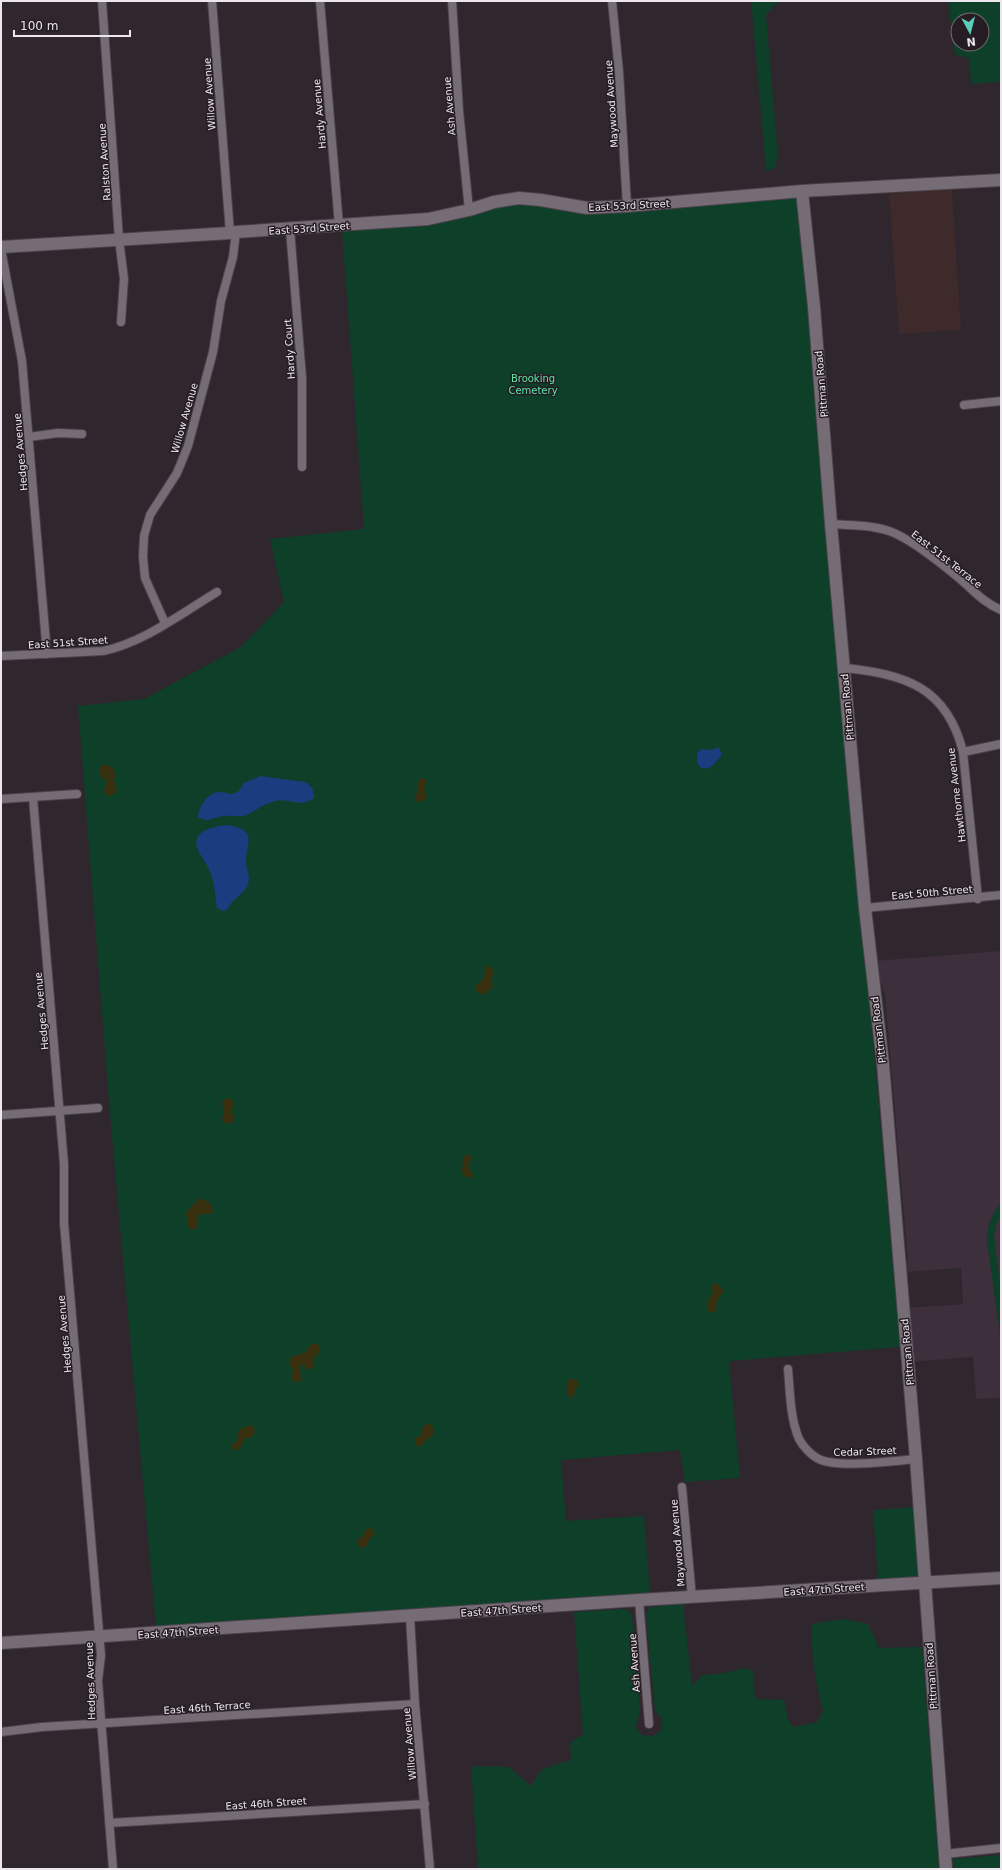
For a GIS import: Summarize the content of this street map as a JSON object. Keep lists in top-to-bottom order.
{
  "streets": {
    "street": [
      "Willow Avenue",
      "Maywood Avenue",
      "Ash Avenue",
      "Hardy Avenue",
      "Ralston Avenue",
      "East 53rd Street",
      "Hardy Court",
      "Pittman Road",
      "Hedges Avenue",
      "East 51st Terrace",
      "East 51st Street",
      "Hawthorne Avenue",
      "East 50th Street",
      "Cedar Street",
      "East 47th Street",
      "East 46th Terrace",
      "East 46th Street"
    ]
  },
  "crossings": [
    ["Willow Avenue", "East 53rd Street"],
    ["Willow Avenue", "East 51st Street"],
    ["Willow Avenue", "East 47th Street"],
    ["Willow Avenue", "East 46th Terrace"],
    ["Willow Avenue", "East 46th Street"],
    ["Maywood Avenue", "East 53rd Street"],
    ["Maywood Avenue", "East 47th Street"],
    ["Ash Avenue", "East 53rd Street"],
    ["Ash Avenue", "East 47th Street"],
    ["Hardy Avenue", "East 53rd Street"],
    ["Ralston Avenue", "East 53rd Street"],
    ["East 53rd Street", "Hardy Court"],
    ["East 53rd Street", "Pittman Road"],
    ["East 53rd Street", "Hedges Avenue"],
    ["Pittman Road", "East 51st Terrace"],
    ["Pittman Road", "Hawthorne Avenue"],
    ["Pittman Road", "East 50th Street"],
    ["Pittman Road", "Cedar Street"],
    ["Pittman Road", "East 47th Street"],
    ["Hedges Avenue", "East 51st Street"],
    ["Hedges Avenue", "East 47th Street"],
    ["Hedges Avenue", "East 46th Terrace"],
    ["Hedges Avenue", "East 46th Street"],
    ["Hawthorne Avenue", "East 50th Street"]
  ],
  "parks": ["Brooking Cemetery"],
  "scale_bar": "100 m",
  "north": "bottom"
}
